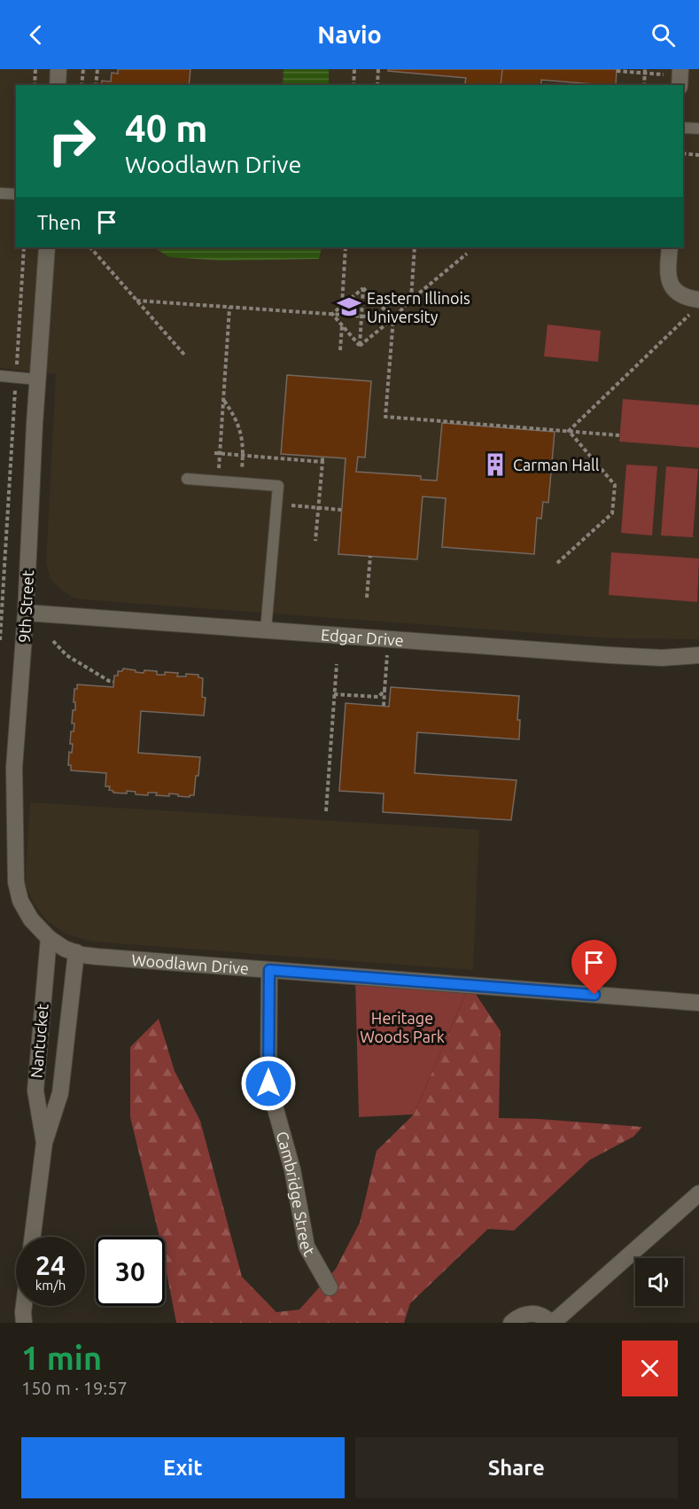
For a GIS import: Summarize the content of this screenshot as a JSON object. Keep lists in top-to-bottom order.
{
  "streets": {
    "street": [
      "9th Street",
      "Edgar Drive",
      "Woodlawn Drive",
      "Nantucket",
      "Cambridge Street"
    ]
  },
  "crossings": [
    ["9th Street", "Edgar Drive"],
    ["9th Street", "Woodlawn Drive"],
    ["9th Street", "Nantucket"],
    ["Woodlawn Drive", "Nantucket"],
    ["Woodlawn Drive", "Cambridge Street"]
  ],
  "parks": ["Heritage Woods Park"],
  "places": {
    "school or university": ["Eastern Illinois University"],
    "building": ["Carman Hall"]
  },
  "page": {
    "header": "Navio",
    "turn": ["40 m", "Woodlawn Drive"],
    "then": "Then",
    "speed": "24 km/h",
    "limit": "30",
    "heading": ["1 min", "150 m · 19:57"],
    "buttons": ["Exit", "Share"]
  }
}
